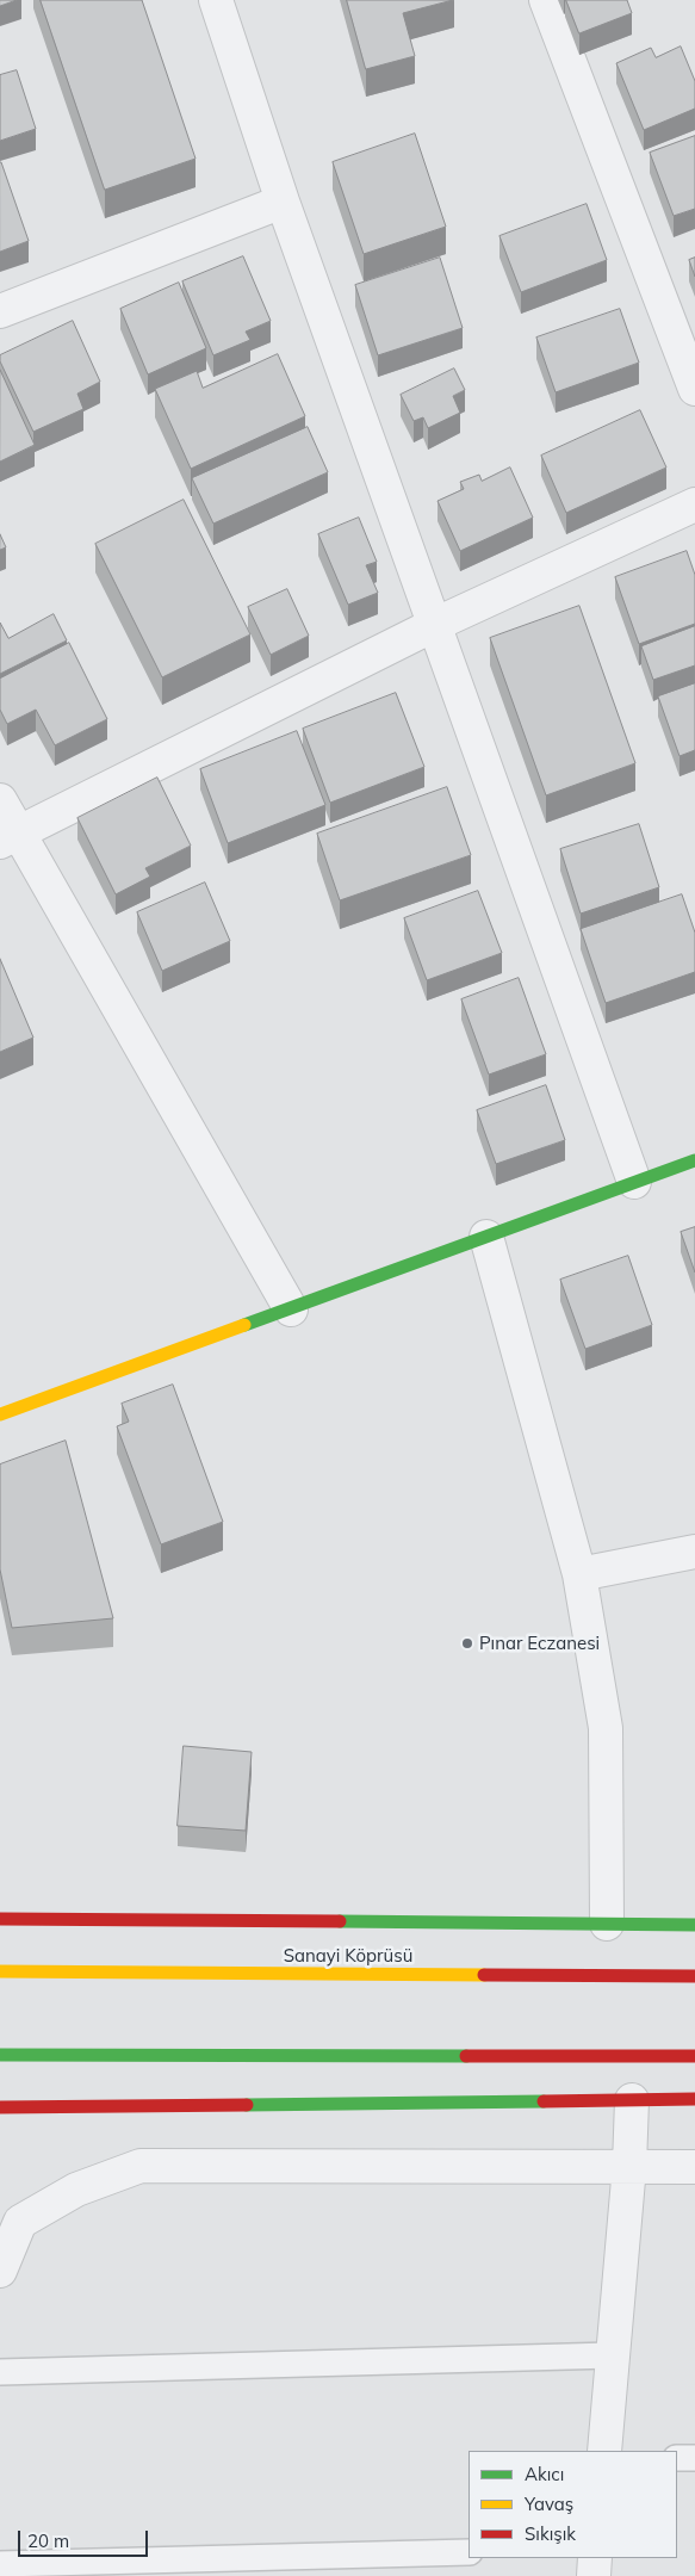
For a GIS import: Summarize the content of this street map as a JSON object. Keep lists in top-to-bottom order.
{
  "streets": {
    "main road": ["Sanayi Köprüsü"]
  },
  "places": ["Pınar Eczanesi"],
  "legend": ["Akıcı", "Yavaş", "Sıkışık"],
  "scale_bar": "20 m"
}
